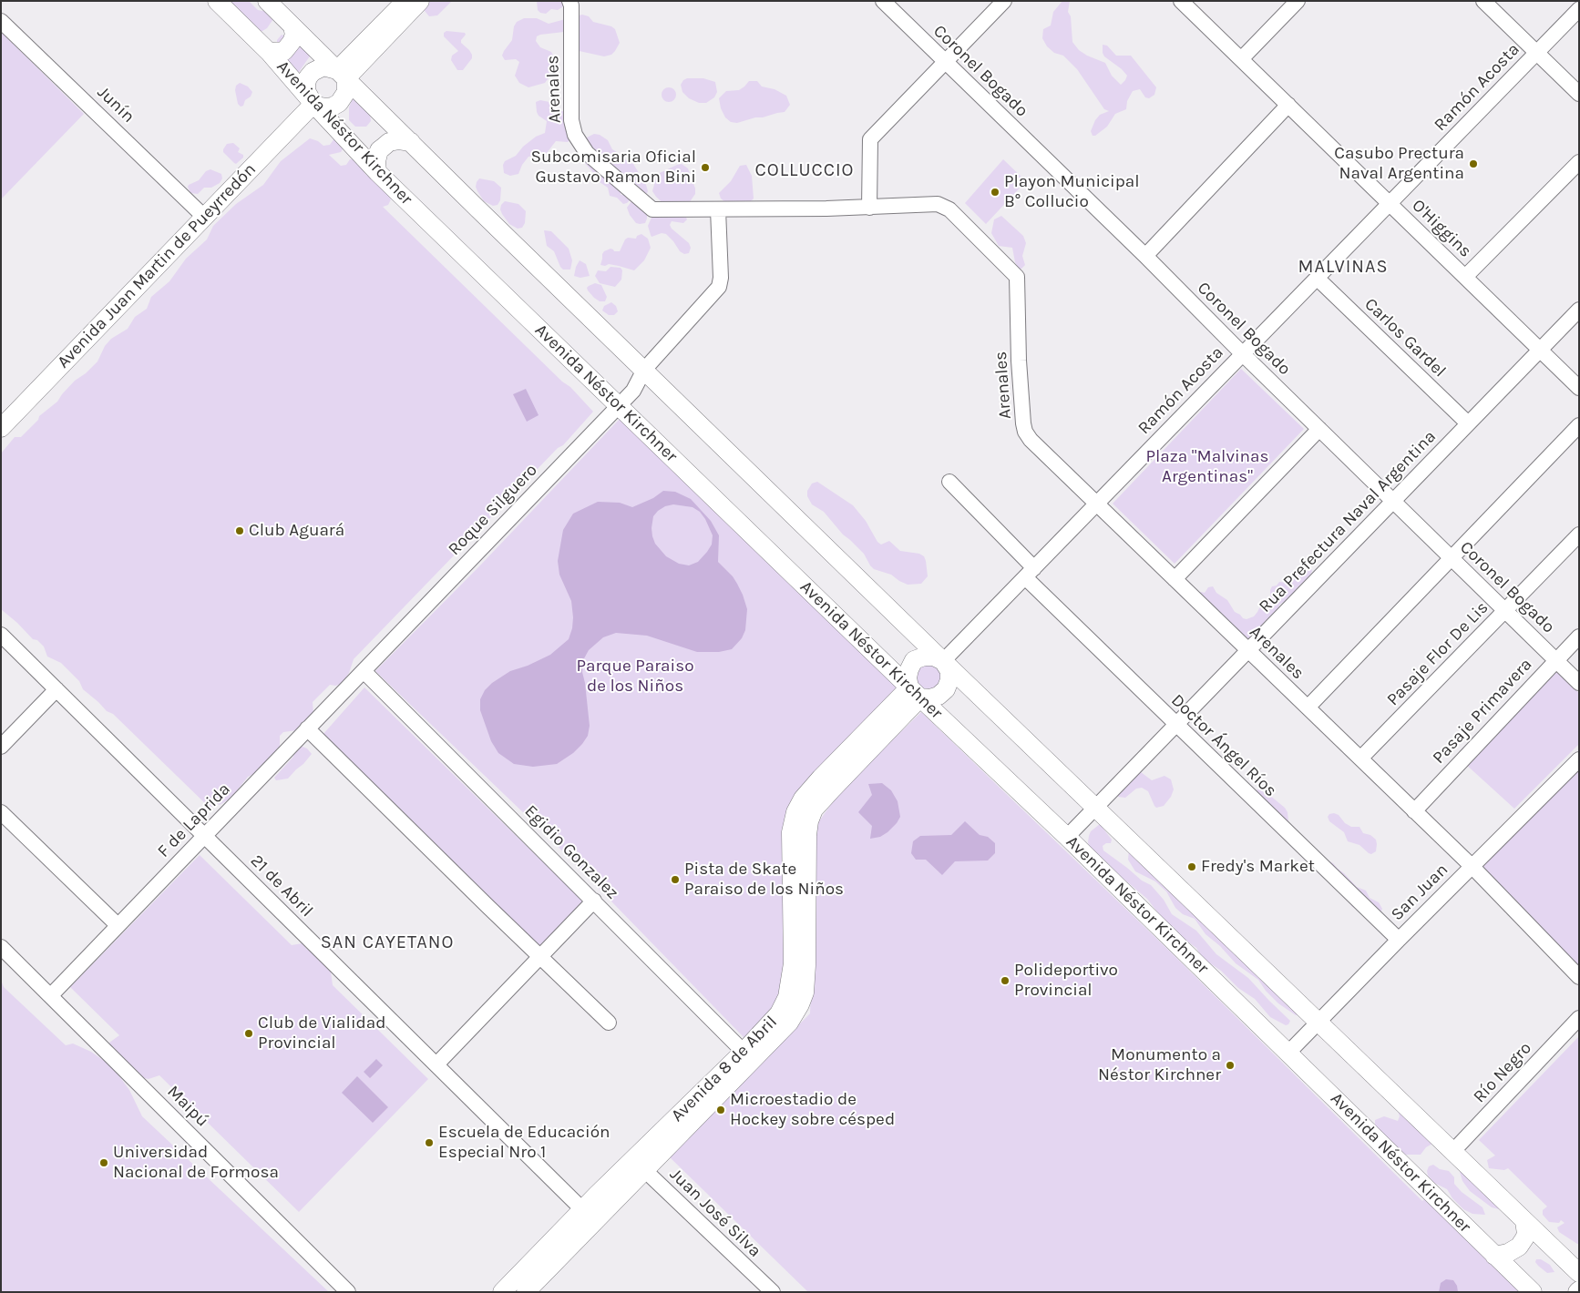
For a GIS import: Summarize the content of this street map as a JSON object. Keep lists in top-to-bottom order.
{
  "streets": {
    "main road": ["Avenida Néstor Kirchner", "Avenida Juan Martin de Pueyrredón", "Avenida 8 de Abril"],
    "street": [
      "Coronel Bogado",
      "Ramón Acosta",
      "Arenales",
      "Junín",
      "O'Higgins",
      "Carlos Gardel",
      "Roque Silguero",
      "Rua Prefectura Naval Argentina",
      "Pasaje Flor De Lis",
      "Pasaje Primavera",
      "Doctor Ángel Ríos",
      "F de Laprida",
      "Egidio Gonzalez",
      "21 de Abril",
      "San Juan",
      "Río Negro",
      "Maipú",
      "Juan José Silva"
    ]
  },
  "crossings": [
    ["Coronel Bogado", "Ramón Acosta"],
    ["Coronel Bogado", "Rua Prefectura Naval Argentina"],
    ["Coronel Bogado", "Pasaje Flor De Lis"],
    ["Coronel Bogado", "Pasaje Primavera"],
    ["Ramón Acosta", "Arenales"],
    ["Ramón Acosta", "Avenida Néstor Kirchner"],
    ["Ramón Acosta", "O'Higgins"],
    ["Ramón Acosta", "Carlos Gardel"],
    ["Ramón Acosta", "Doctor Ángel Ríos"],
    ["Ramón Acosta", "Avenida 8 de Abril"],
    ["Arenales", "Roque Silguero"],
    ["Arenales", "Rua Prefectura Naval Argentina"],
    ["Arenales", "Pasaje Flor De Lis"],
    ["Arenales", "Pasaje Primavera"],
    ["Arenales", "San Juan"],
    ["Junín", "Avenida Juan Martin de Pueyrredón"],
    ["Avenida Néstor Kirchner", "Avenida Juan Martin de Pueyrredón"],
    ["Avenida Néstor Kirchner", "Roque Silguero"],
    ["Avenida Néstor Kirchner", "Rua Prefectura Naval Argentina"],
    ["Avenida Néstor Kirchner", "San Juan"],
    ["Avenida Néstor Kirchner", "Avenida 8 de Abril"],
    ["Avenida Néstor Kirchner", "Río Negro"],
    ["O'Higgins", "Rua Prefectura Naval Argentina"],
    ["Carlos Gardel", "Rua Prefectura Naval Argentina"],
    ["Roque Silguero", "F de Laprida"],
    ["Roque Silguero", "Egidio Gonzalez"],
    ["Rua Prefectura Naval Argentina", "Doctor Ángel Ríos"],
    ["Doctor Ángel Ríos", "San Juan"],
    ["F de Laprida", "Egidio Gonzalez"],
    ["F de Laprida", "21 de Abril"],
    ["F de Laprida", "Maipú"],
    ["Egidio Gonzalez", "Avenida 8 de Abril"],
    ["21 de Abril", "Avenida 8 de Abril"],
    ["Avenida 8 de Abril", "Juan José Silva"]
  ],
  "districts": ["COLLUCCIO", "MALVINAS", "SAN CAYETANO"],
  "parks": ["Plaza \"Malvinas Argentinas\"", "Parque Paraiso de los Niños"],
  "places": [
    "Casubo Prectura Naval Argentina",
    "Subcomisaria Oficial Gustavo Ramon Bini",
    "Playon Municipal B° Collucio",
    "Club Aguará",
    "Fredy's Market",
    "Pista de Skate Paraiso de los Niños",
    "Polideportivo Provincial",
    "Club de Vialidad Provincial",
    "Monumento a Néstor Kirchner",
    "Microestadio de Hockey sobre césped",
    "Escuela de Educación Especial Nro 1",
    "Universidad Nacional de Formosa"
  ]
}
